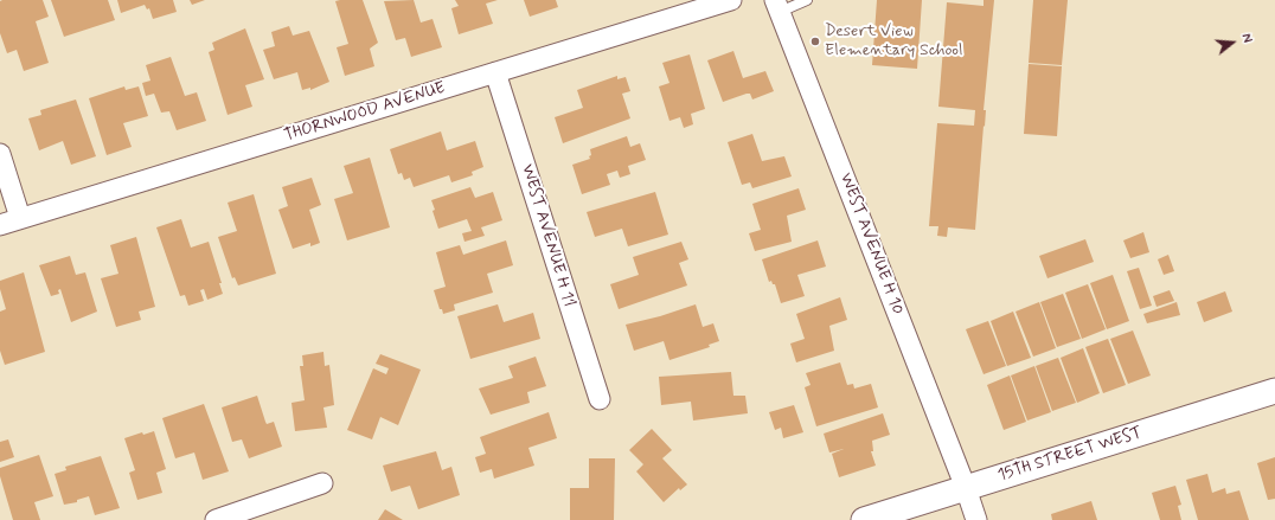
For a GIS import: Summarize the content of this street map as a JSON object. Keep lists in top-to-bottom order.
{
  "streets": {
    "street": [
      "THORNWOOD AVENUE",
      "WEST AVENUE H 11",
      "WEST AVENUE H 10",
      "15TH STREET WEST"
    ]
  },
  "crossings": [
    ["THORNWOOD AVENUE", "WEST AVENUE H 11"],
    ["WEST AVENUE H 10", "15TH STREET WEST"]
  ],
  "places": ["Desert View Elementary School"],
  "north": "right"
}
